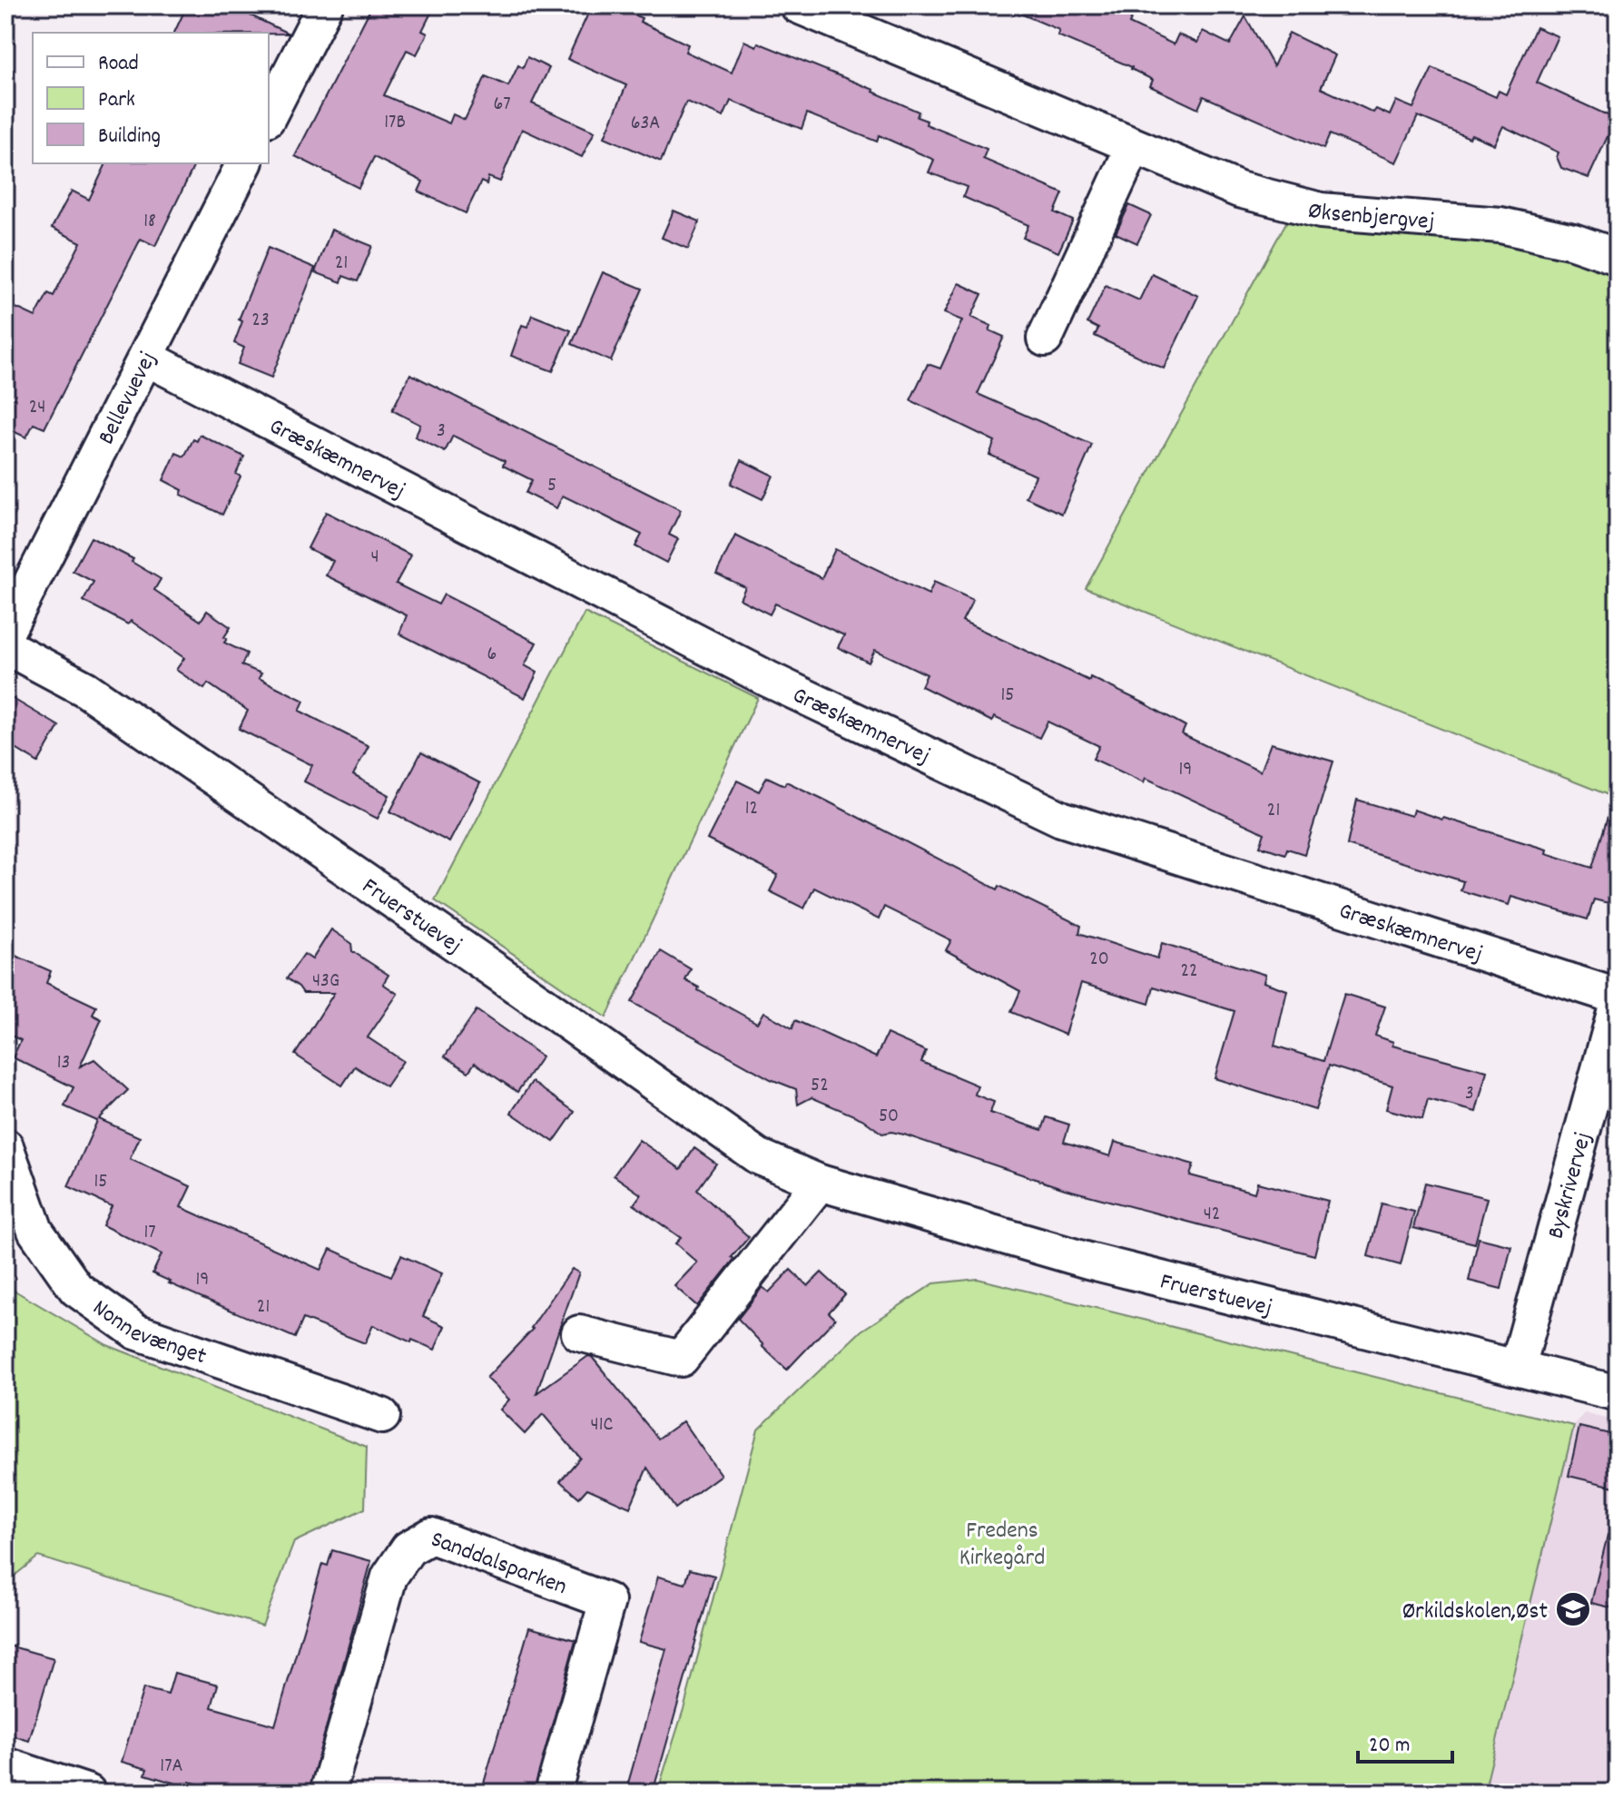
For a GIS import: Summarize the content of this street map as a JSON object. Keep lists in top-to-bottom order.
{
  "streets": {
    "street": [
      "Øksenbjergvej",
      "Bellevuevej",
      "Græskæmnervej",
      "Fruerstuevej",
      "Byskrivervej",
      "Nonnevænget",
      "Sanddalsparken"
    ]
  },
  "crossings": [
    ["Bellevuevej", "Græskæmnervej"],
    ["Fruerstuevej", "Byskrivervej"]
  ],
  "parks": ["Fredens Kirkegård"],
  "places": {
    "school or university": ["Ørkildskolen,Øst"]
  },
  "house_numbers": [
    "67",
    "17B",
    "63A",
    "18",
    "21",
    "23",
    "24",
    "3",
    "5",
    "4",
    "6",
    "15",
    "19",
    "12",
    "21",
    "20",
    "22",
    "43G",
    "13",
    "52",
    "3",
    "50",
    "15",
    "42",
    "17",
    "19",
    "21",
    "41C",
    "17A"
  ],
  "legend": ["Road", "Park", "Building"],
  "scale_bar": "20 m"
}
